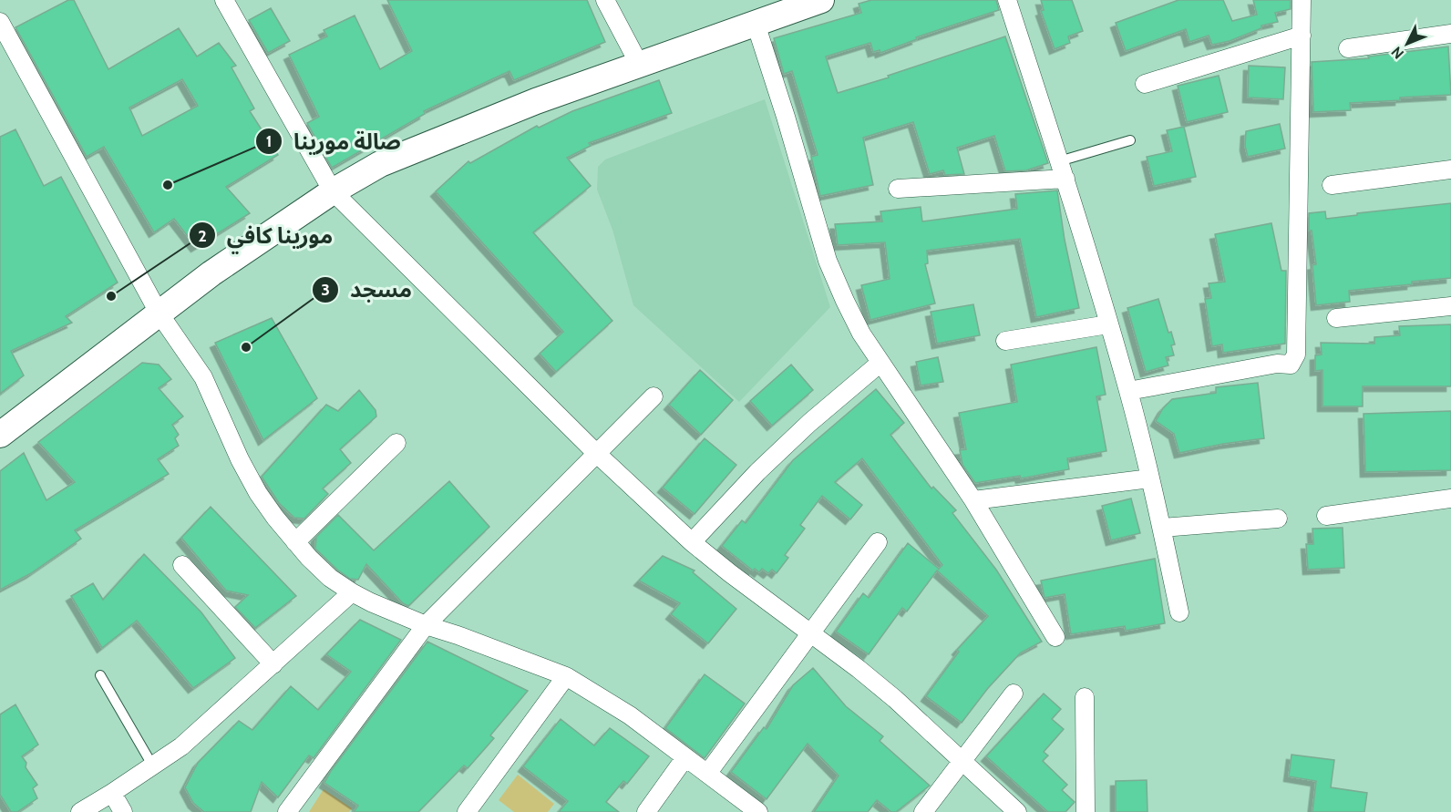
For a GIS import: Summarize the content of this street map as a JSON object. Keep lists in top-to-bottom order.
{
  "places": ["صالة مورينا", "مورينا كافي", "مسجد"],
  "north": "bottom left"
}
